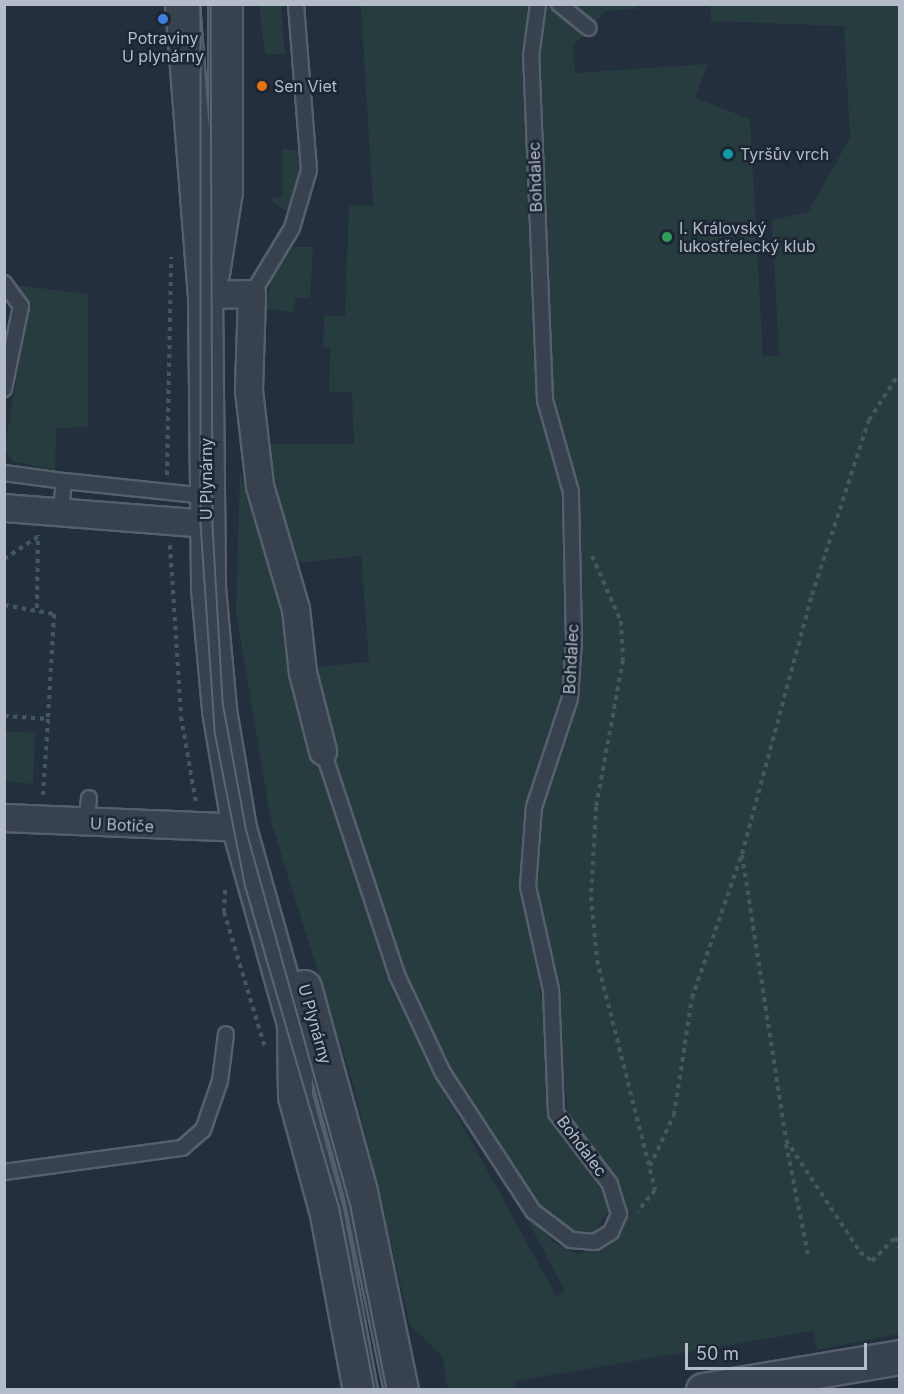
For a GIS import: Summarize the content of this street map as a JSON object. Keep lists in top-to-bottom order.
{
  "streets": {
    "street": ["Bohdalec", "U Plynárny", "U Botiče"]
  },
  "crossings": [
    ["U Plynárny", "U Botiče"]
  ],
  "places": [
    "Potraviny U plynárny",
    "Sen Viet",
    "Tyršův vrch",
    "I. Královský lukostřelecký klub"
  ],
  "scale_bar": "50 m"
}
